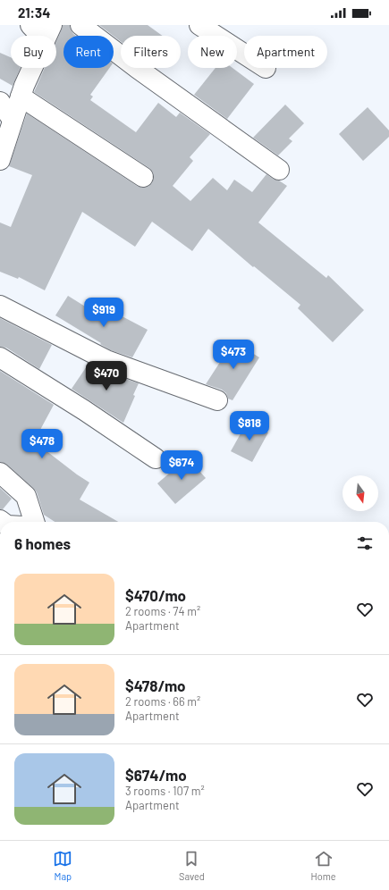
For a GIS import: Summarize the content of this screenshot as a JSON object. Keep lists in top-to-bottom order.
{
  "north": "bottom",
  "page": {
    "status": "21:34",
    "chip": [
      "Buy",
      "Rent",
      "Filters",
      "New",
      "Apartment"
    ],
    "price": [
      "$919",
      "$473",
      "$470",
      "$818",
      "$478",
      "$674"
    ],
    "heading": "6 homes",
    "list": [
      {
        "name": "$470/mo",
        "note": "2 rooms · 74 m² · Apartment"
      },
      {
        "name": "$478/mo",
        "note": "2 rooms · 66 m² · Apartment"
      },
      {
        "name": "$674/mo",
        "note": "3 rooms · 107 m² · Apartment"
      }
    ],
    "tabs": ["Map", "Saved", "Home"]
  }
}
